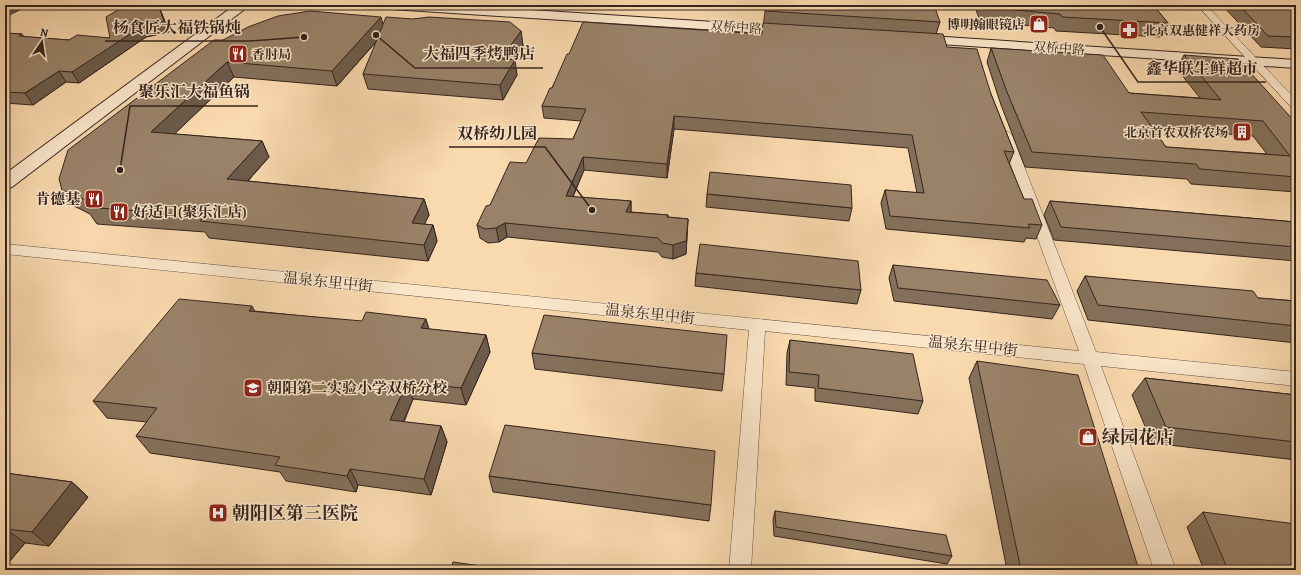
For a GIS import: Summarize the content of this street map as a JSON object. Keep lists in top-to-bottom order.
{
  "streets": {
    "street": ["双桥中路", "温泉东里中街"]
  },
  "places": {
    "shop": ["博明翰眼镜店", "绿园花店"],
    "other": [
      "鑫华联生鲜超市",
      "大福四季烤鸭店",
      "杨食匠大福铁锅炖",
      "聚乐汇大福鱼锅",
      "双桥幼儿园"
    ],
    "pharmacy": ["北京双惠健祥大药房"],
    "restaurant": ["香肘局", "肯德基", "好适口(聚乐汇店)"],
    "building": ["北京首农双桥农场"],
    "school or university": ["朝阳第二实验小学双桥分校"],
    "hospital": ["朝阳区第三医院"]
  },
  "north": "top"
}
